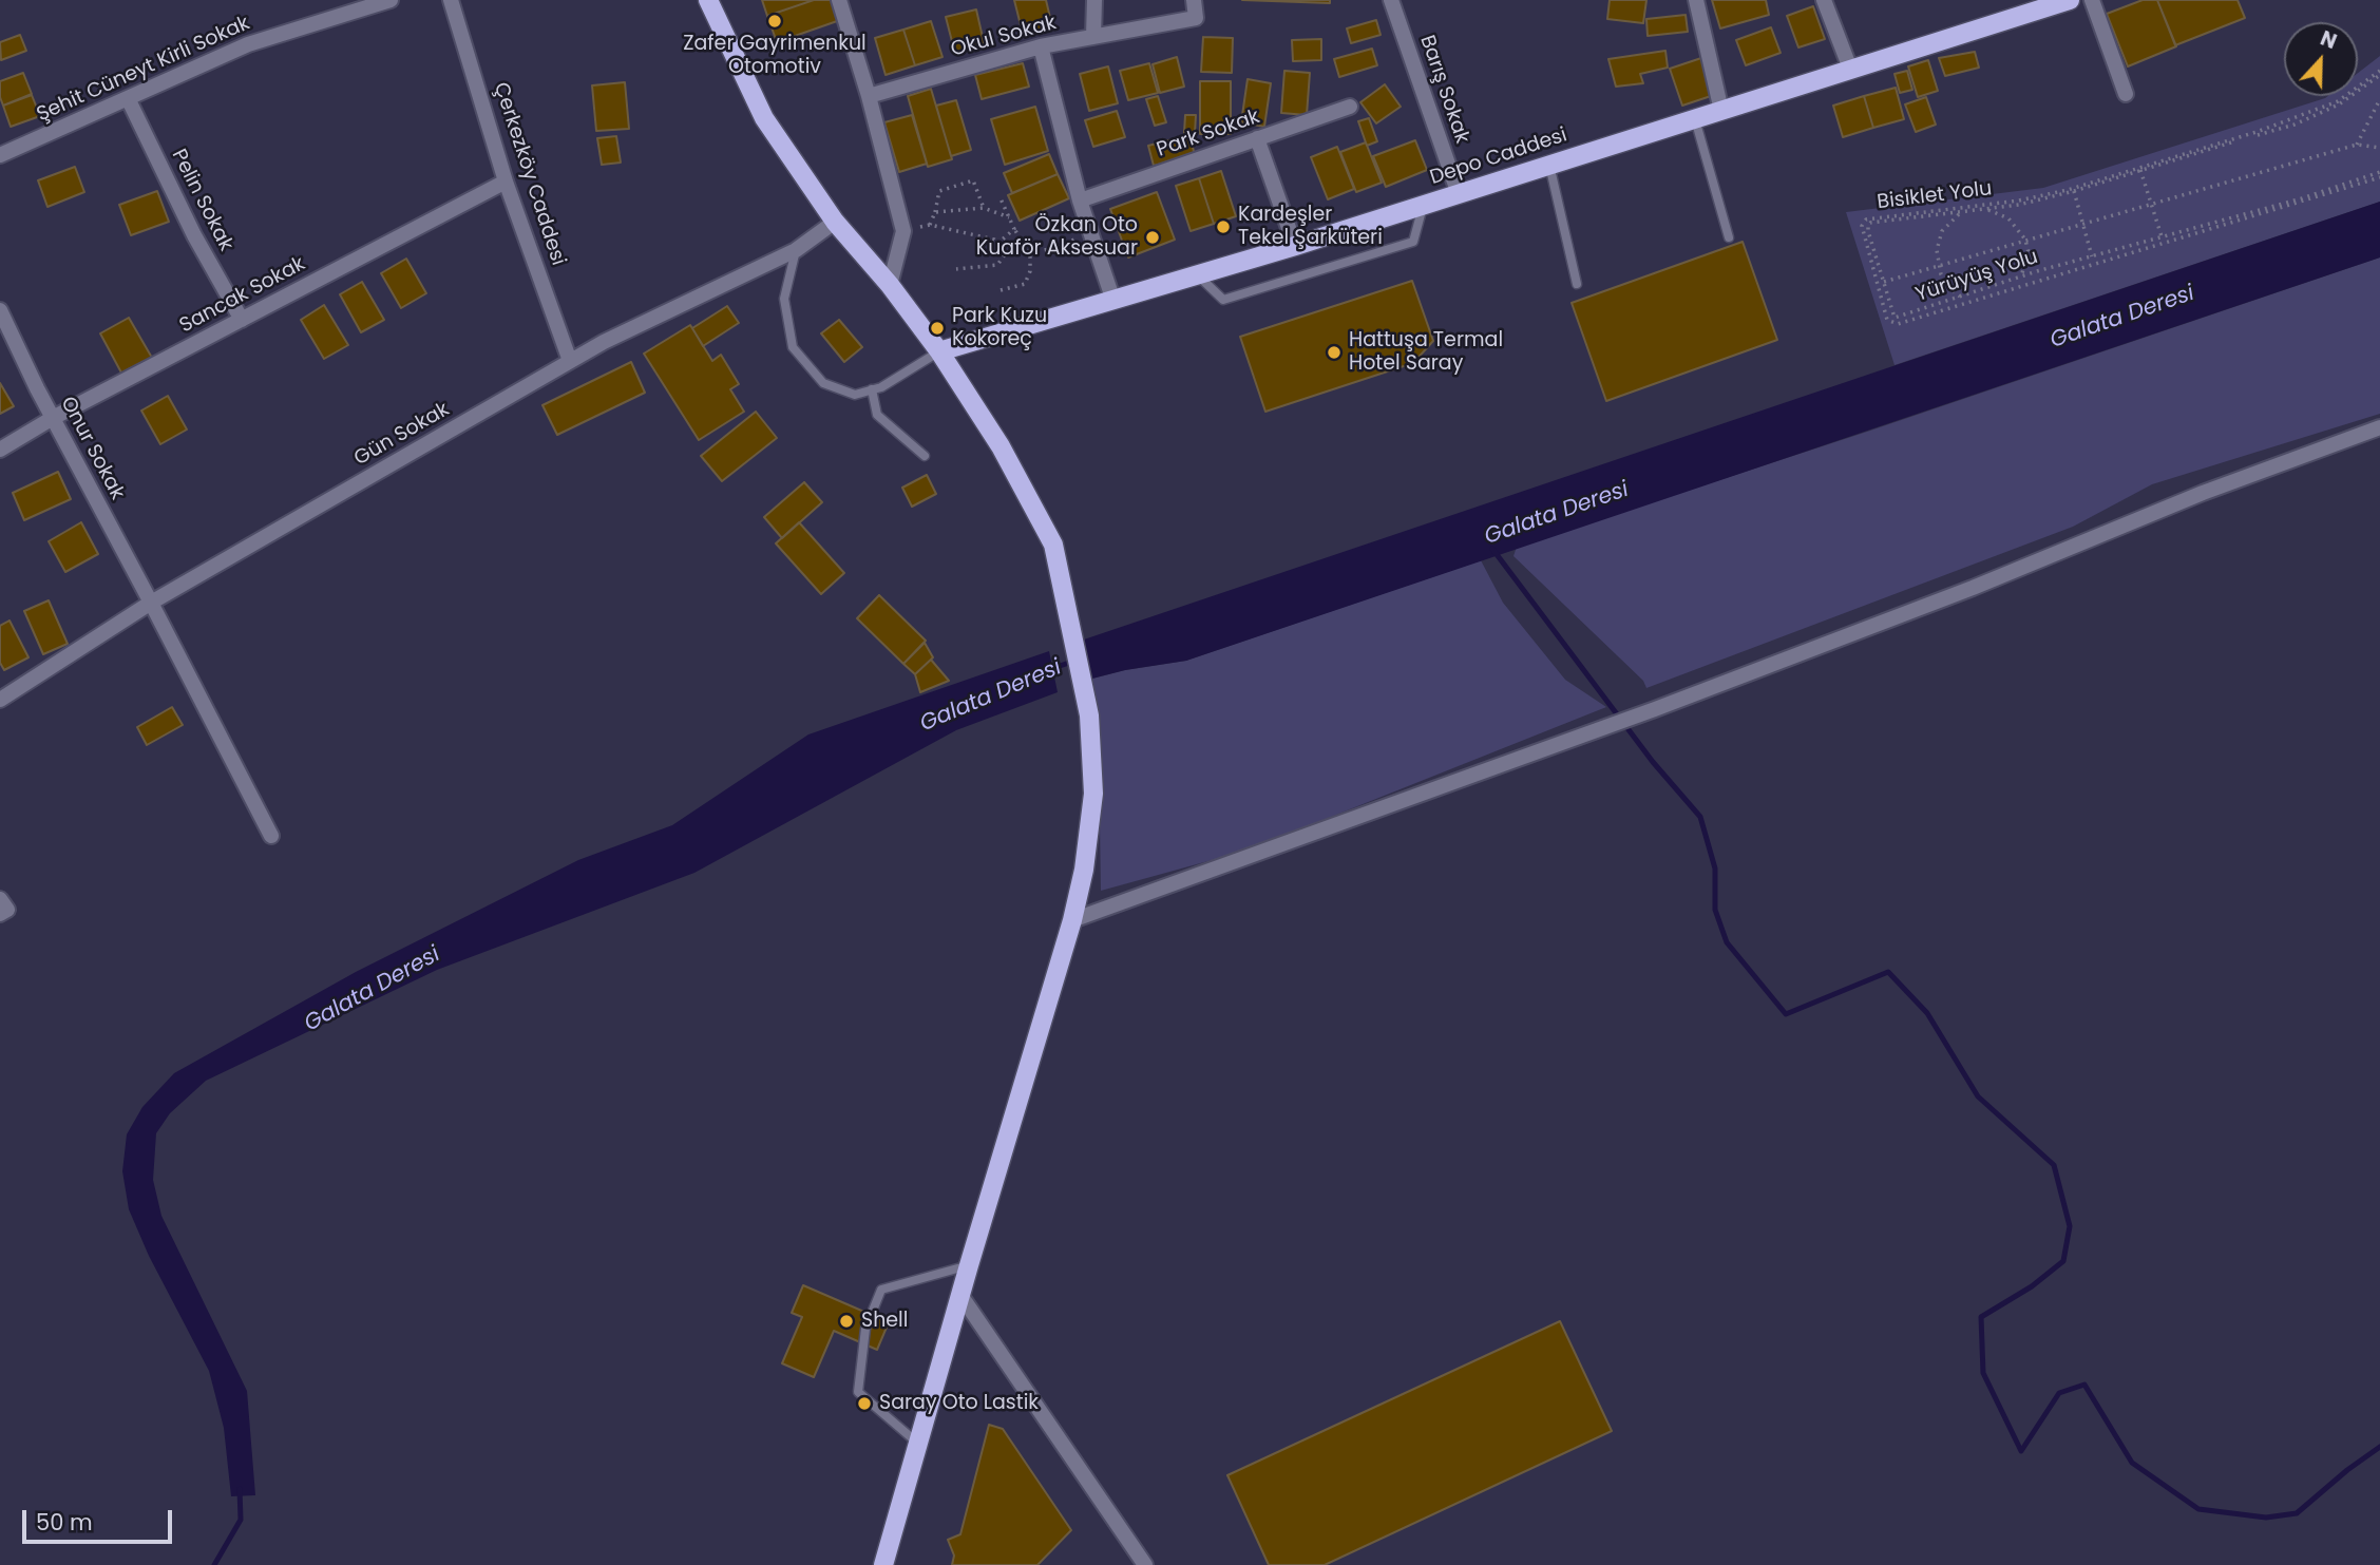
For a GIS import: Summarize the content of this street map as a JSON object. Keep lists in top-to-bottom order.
{
  "streets": {
    "main road": ["Depo Caddesi"],
    "street": [
      "Okul Sokak",
      "Şehit Cüneyt Kirli Sokak",
      "Barış Sokak",
      "Park Sokak",
      "Çerkezköy Caddesi",
      "Pelin Sokak",
      "Sancak Sokak",
      "Gün Sokak",
      "Onur Sokak"
    ],
    "path": ["Bisiklet Yolu", "Yürüyüş Yolu"]
  },
  "crossings": [
    ["Şehit Cüneyt Kirli Sokak", "Pelin Sokak"],
    ["Barış Sokak", "Depo Caddesi"],
    ["Çerkezköy Caddesi", "Sancak Sokak"],
    ["Çerkezköy Caddesi", "Gün Sokak"],
    ["Bisiklet Yolu", "Yürüyüş Yolu"],
    ["Pelin Sokak", "Sancak Sokak"],
    ["Sancak Sokak", "Onur Sokak"],
    ["Gün Sokak", "Onur Sokak"]
  ],
  "water": ["Galata Deresi"],
  "places": [
    "Zafer Gayrimenkul Otomotiv",
    "Kardeşler Tekel Şarküteri",
    "Özkan Oto Kuaför Aksesuar",
    "Park Kuzu Kokoreç",
    "Hattuşa Termal Hotel Saray",
    "Shell",
    "Saray Oto Lastik"
  ],
  "scale_bar": "50 m",
  "north": "top"
}
